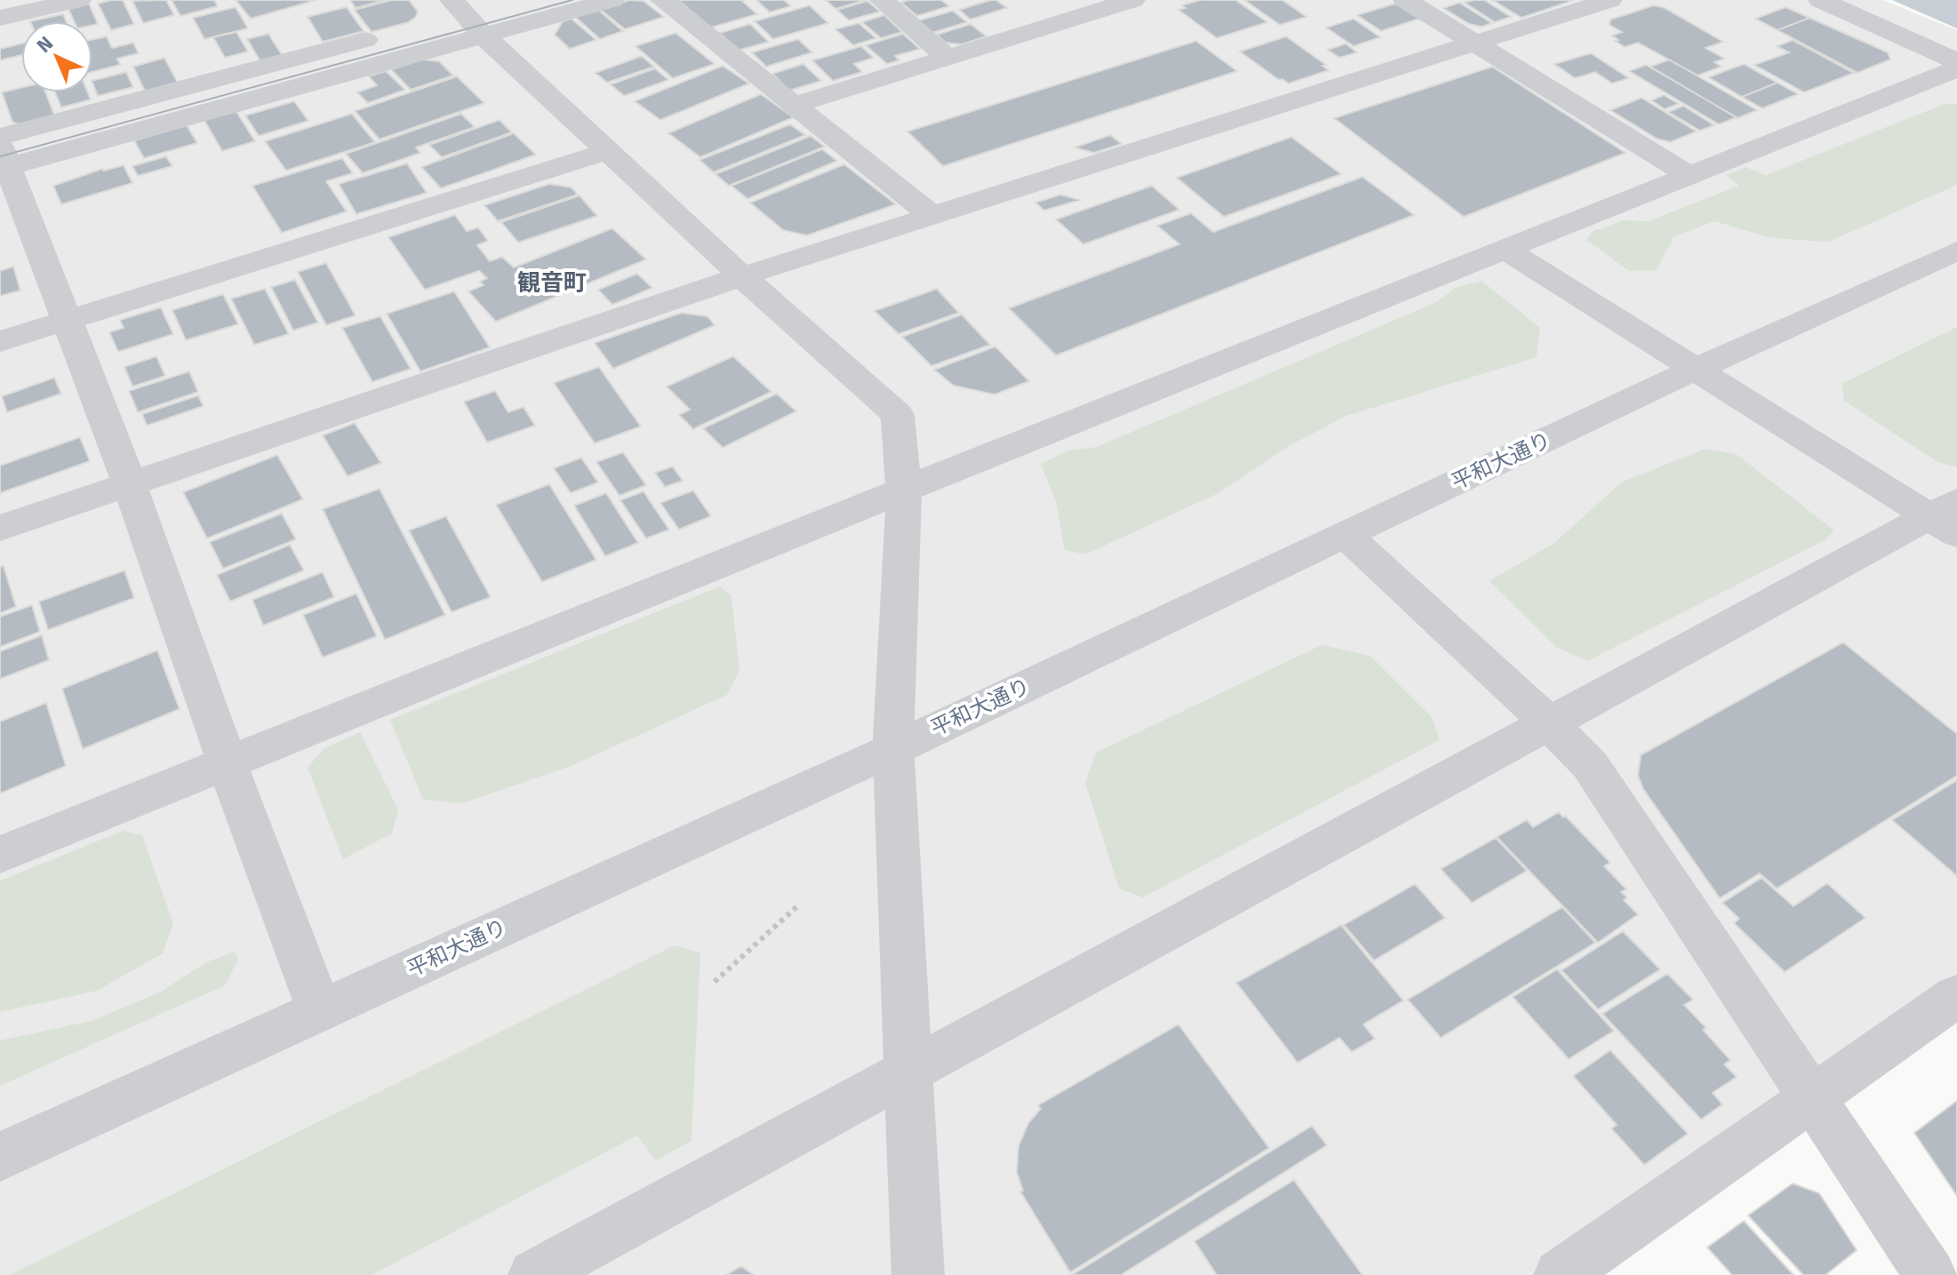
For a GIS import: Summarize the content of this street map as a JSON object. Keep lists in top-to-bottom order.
{
  "streets": {
    "street": ["平和大通り"]
  },
  "districts": ["観音町"],
  "north": "top left"
}
